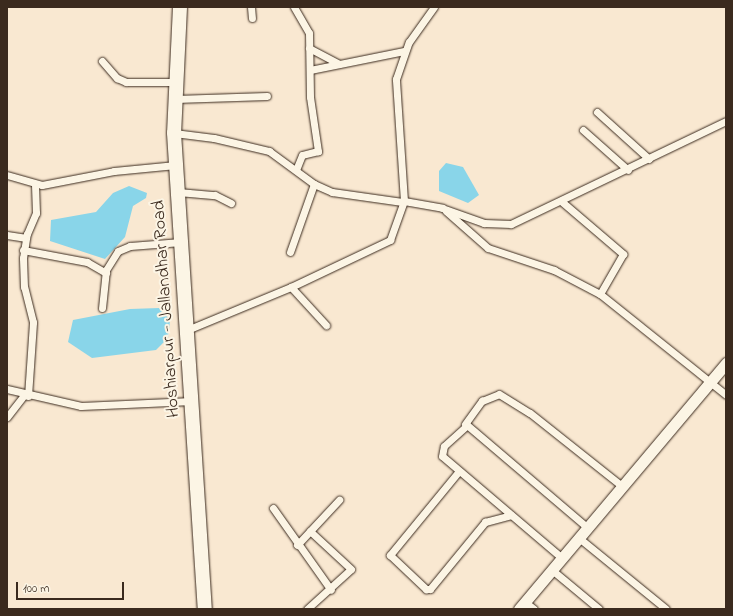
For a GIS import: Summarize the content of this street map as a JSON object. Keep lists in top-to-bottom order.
{
  "streets": {
    "highway": ["Hoshiarpur - Jallandhar Road"]
  },
  "scale_bar": "100 m"
}
